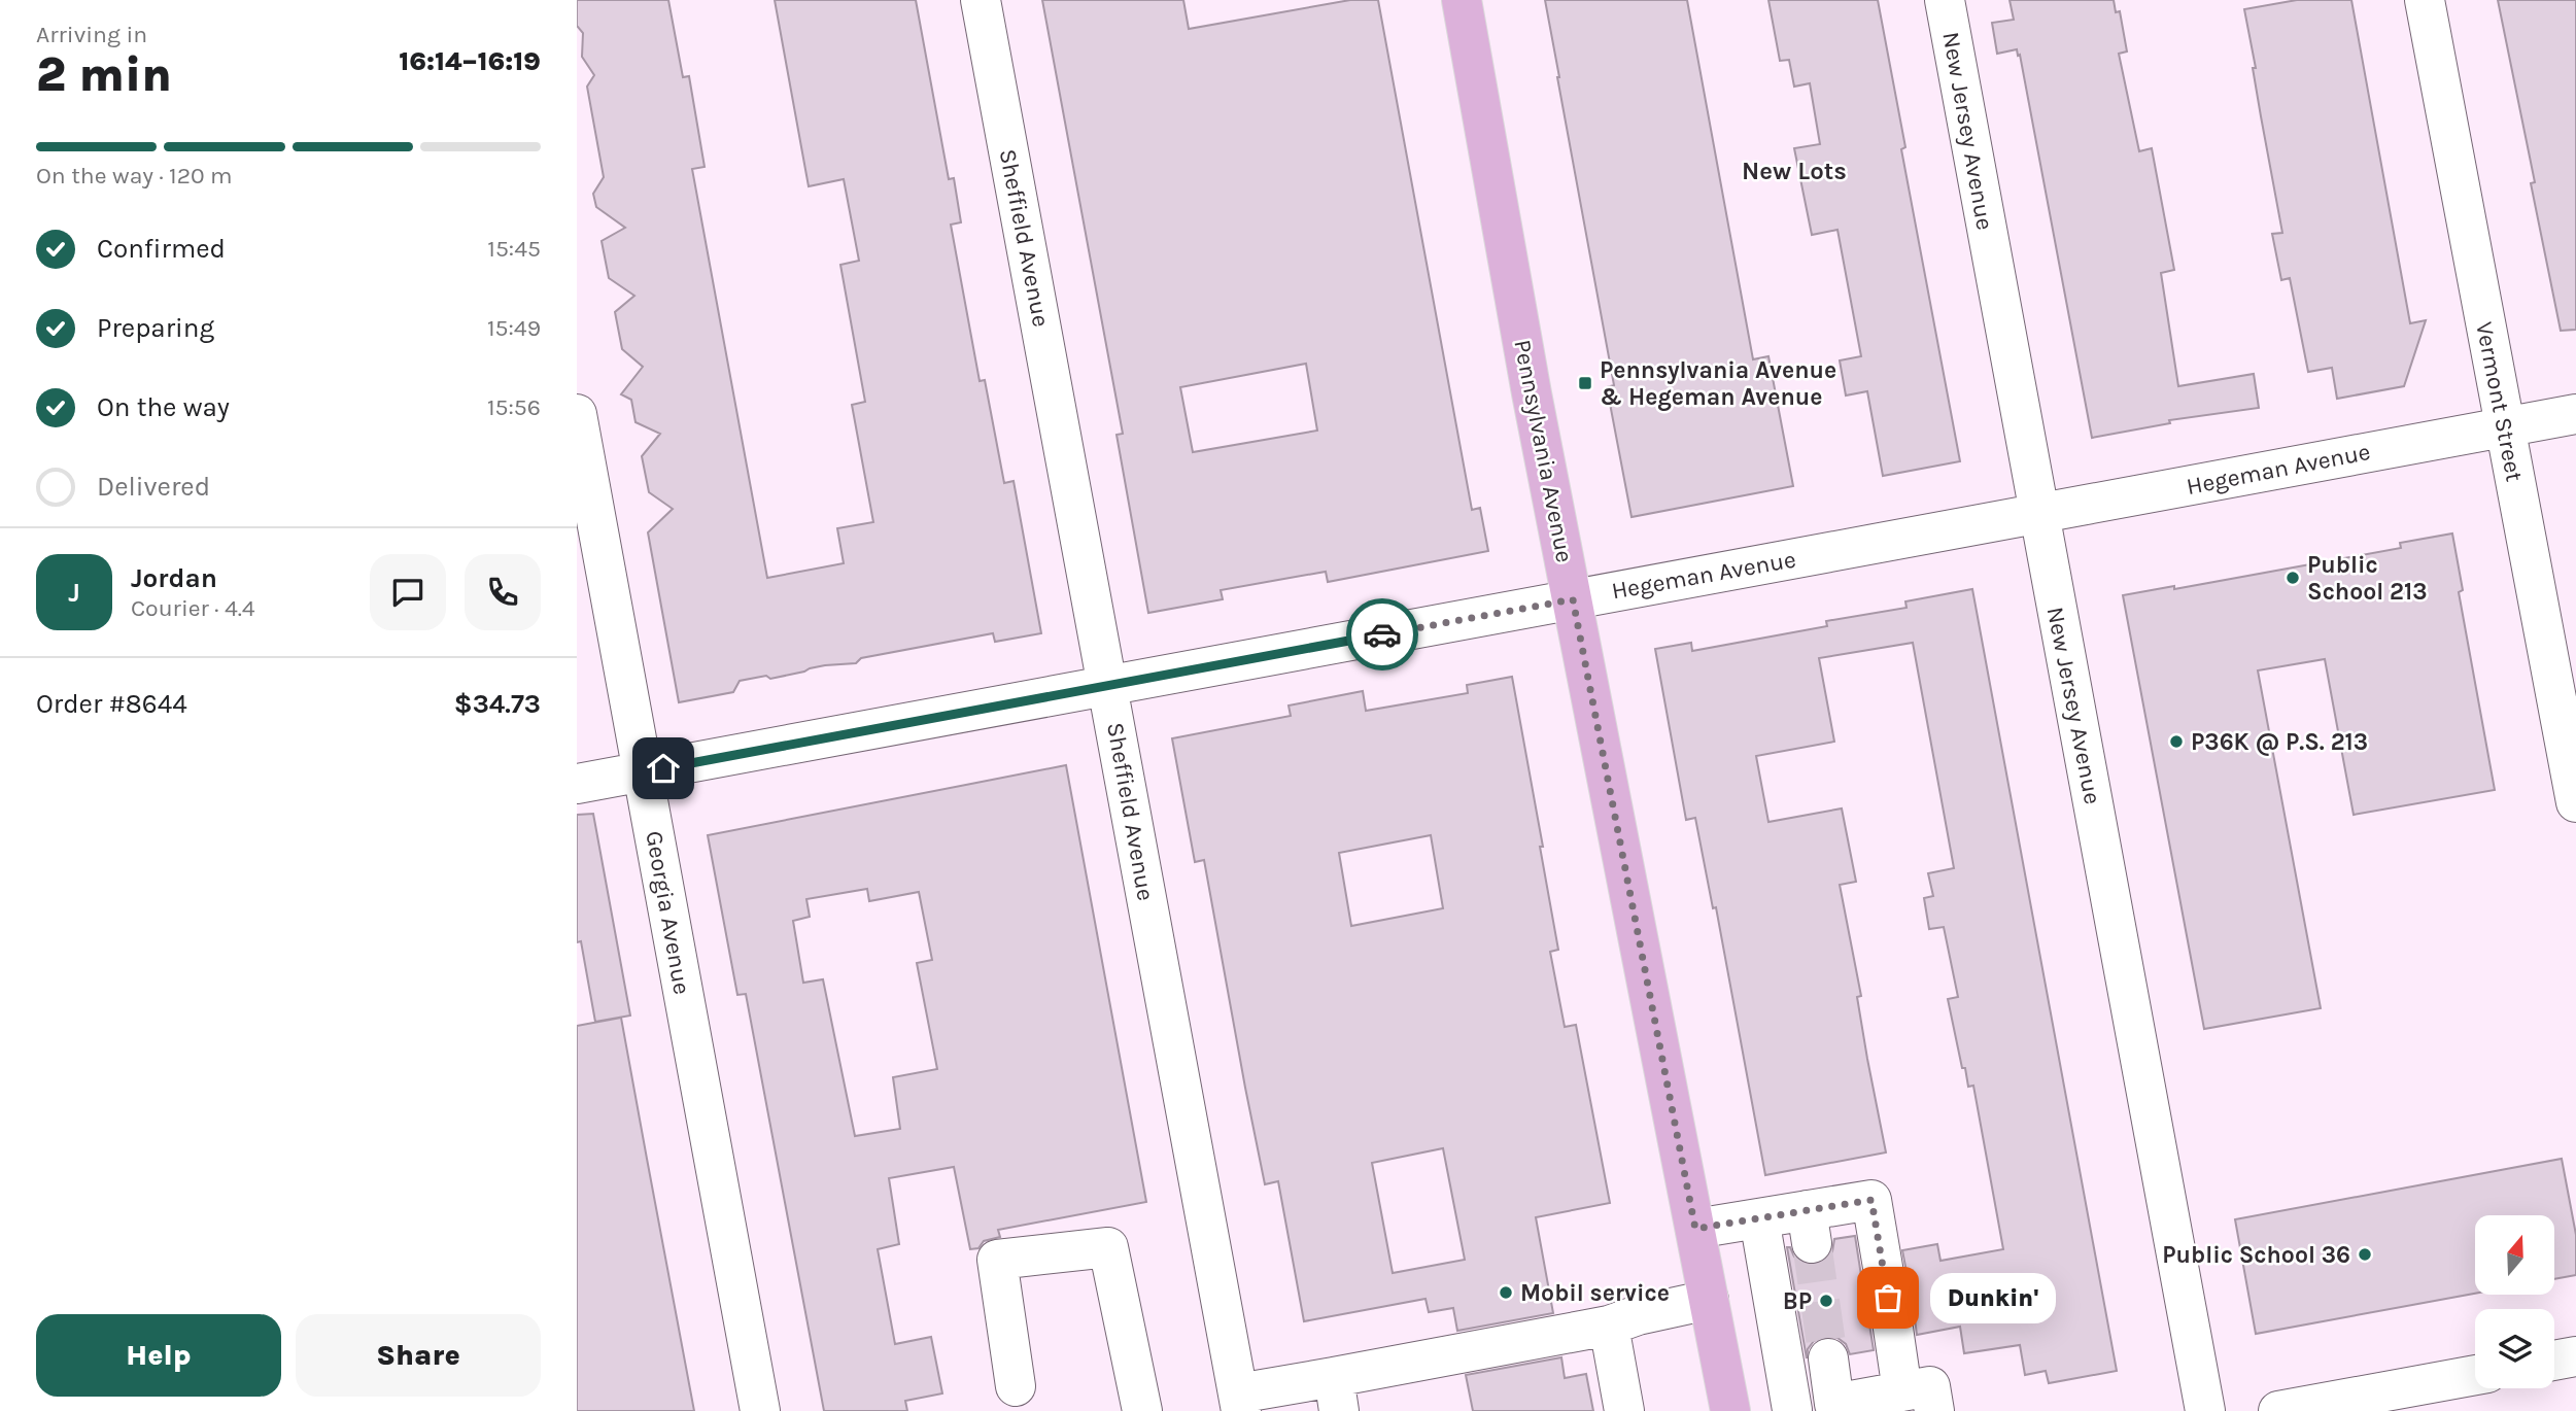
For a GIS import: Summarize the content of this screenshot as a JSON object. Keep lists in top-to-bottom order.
{
  "streets": {
    "main road": ["Pennsylvania Avenue"],
    "street": [
      "New Jersey Avenue",
      "Sheffield Avenue",
      "Vermont Street",
      "Hegeman Avenue",
      "Georgia Avenue"
    ]
  },
  "crossings": [
    ["New Jersey Avenue", "Hegeman Avenue"],
    ["Sheffield Avenue", "Hegeman Avenue"],
    ["Vermont Street", "Hegeman Avenue"],
    ["Pennsylvania Avenue", "Hegeman Avenue"],
    ["Hegeman Avenue", "Georgia Avenue"]
  ],
  "districts": ["New Lots"],
  "places": {
    "transit": ["Pennsylvania Avenue & Hegeman Avenue"],
    "other": [
      "Public School 213",
      "P36K @ P.S. 213",
      "Public School 36",
      "Mobil service",
      "Dunkin'",
      "BP"
    ]
  },
  "north": "top",
  "page": {
    "heading": ["2 min", "Arriving in", "16:14–16:19"],
    "panel": [
      "Jordan",
      "Courier · 4.4",
      "Order #8644",
      "$34.73"
    ],
    "bar": "On the way · 120 m",
    "list": [
      ["Confirmed", "15:45"],
      ["Preparing", "15:49"],
      ["On the way", "15:56"],
      "Delivered"
    ],
    "round": "J",
    "bubble": "Dunkin'",
    "buttons": ["Help", "Share"]
  }
}
